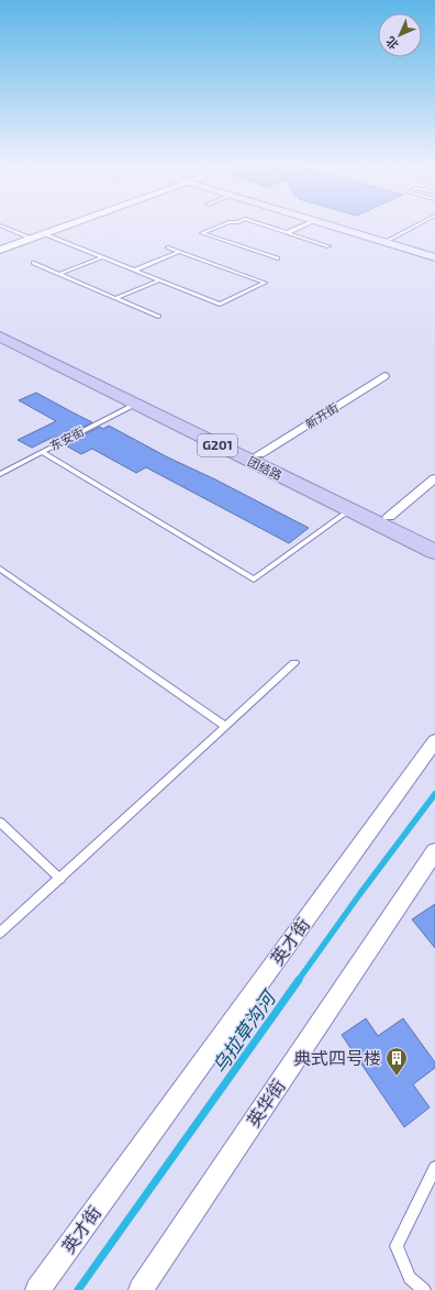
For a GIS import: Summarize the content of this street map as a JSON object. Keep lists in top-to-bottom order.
{
  "streets": {
    "highway": ["G201", "团结路"],
    "street": ["新开街", "英才街", "英华街"],
    "lane": ["东安街"]
  },
  "crossings": [
    ["新开街", "团结路"],
    ["东安街", "团结路"]
  ],
  "water": ["乌拉草沟河"],
  "places": {
    "building": ["典式四号楼"]
  },
  "north": "bottom left"
}
